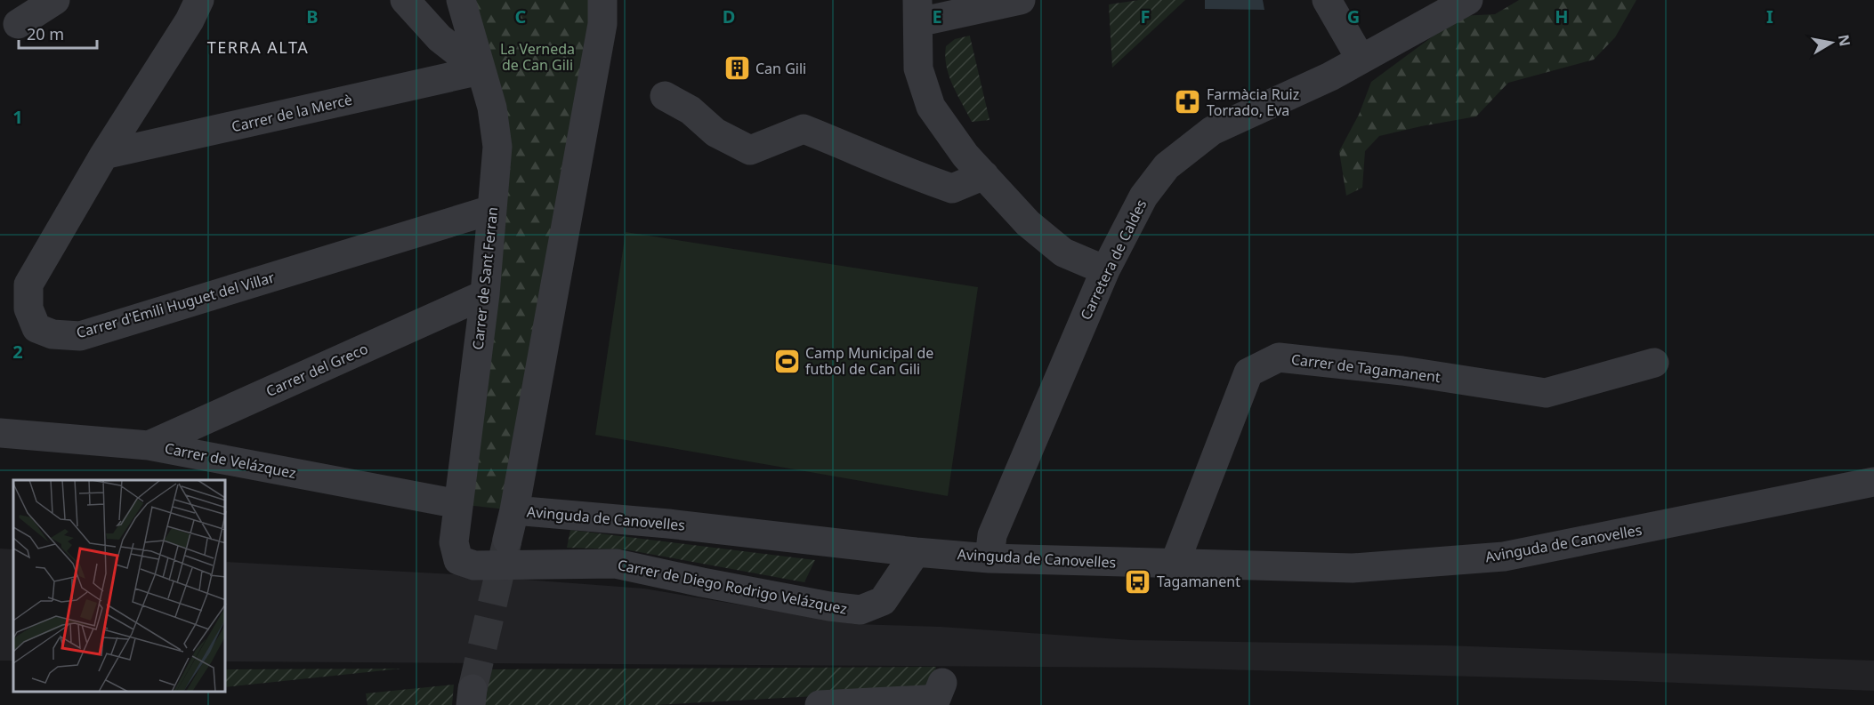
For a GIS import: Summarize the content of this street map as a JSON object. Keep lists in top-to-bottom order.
{
  "streets": {
    "street": [
      "Carrer de la Mercè",
      "Carretera de Caldes",
      "Carrer de Sant Ferran",
      "Carrer d'Emili Huguet del Villar",
      "Carrer de Tagamanent",
      "Carrer del Greco",
      "Carrer de Velázquez",
      "Avinguda de Canovelles",
      "Carrer de Diego Rodrigo Velázquez"
    ]
  },
  "crossings": [
    ["Carrer de la Mercè", "Carrer de Sant Ferran"],
    ["Carrer de la Mercè", "Carrer d'Emili Huguet del Villar"],
    ["Carretera de Caldes", "Avinguda de Canovelles"],
    ["Carrer de Sant Ferran", "Carrer d'Emili Huguet del Villar"],
    ["Carrer de Sant Ferran", "Carrer del Greco"],
    ["Carrer de Sant Ferran", "Carrer de Velázquez"],
    ["Carrer de Sant Ferran", "Carrer de Diego Rodrigo Velázquez"],
    ["Carrer de Tagamanent", "Avinguda de Canovelles"],
    ["Carrer del Greco", "Carrer de Velázquez"],
    ["Avinguda de Canovelles", "Carrer de Diego Rodrigo Velázquez"]
  ],
  "districts": ["TERRA ALTA"],
  "parks": ["La Verneda de Can Gili"],
  "places": {
    "building": ["Can Gili"],
    "pharmacy": ["Farmàcia Ruiz Torrado, Eva"],
    "sports": ["Camp Municipal de futbol de Can Gili"],
    "bus stop": ["Tagamanent"]
  },
  "scale_bar": "20 m",
  "north": "right",
  "grid": {
    "columns": [
      "B",
      "C",
      "D",
      "E",
      "F",
      "G",
      "H",
      "I"
    ],
    "rows": ["1", "2"]
  }
}
